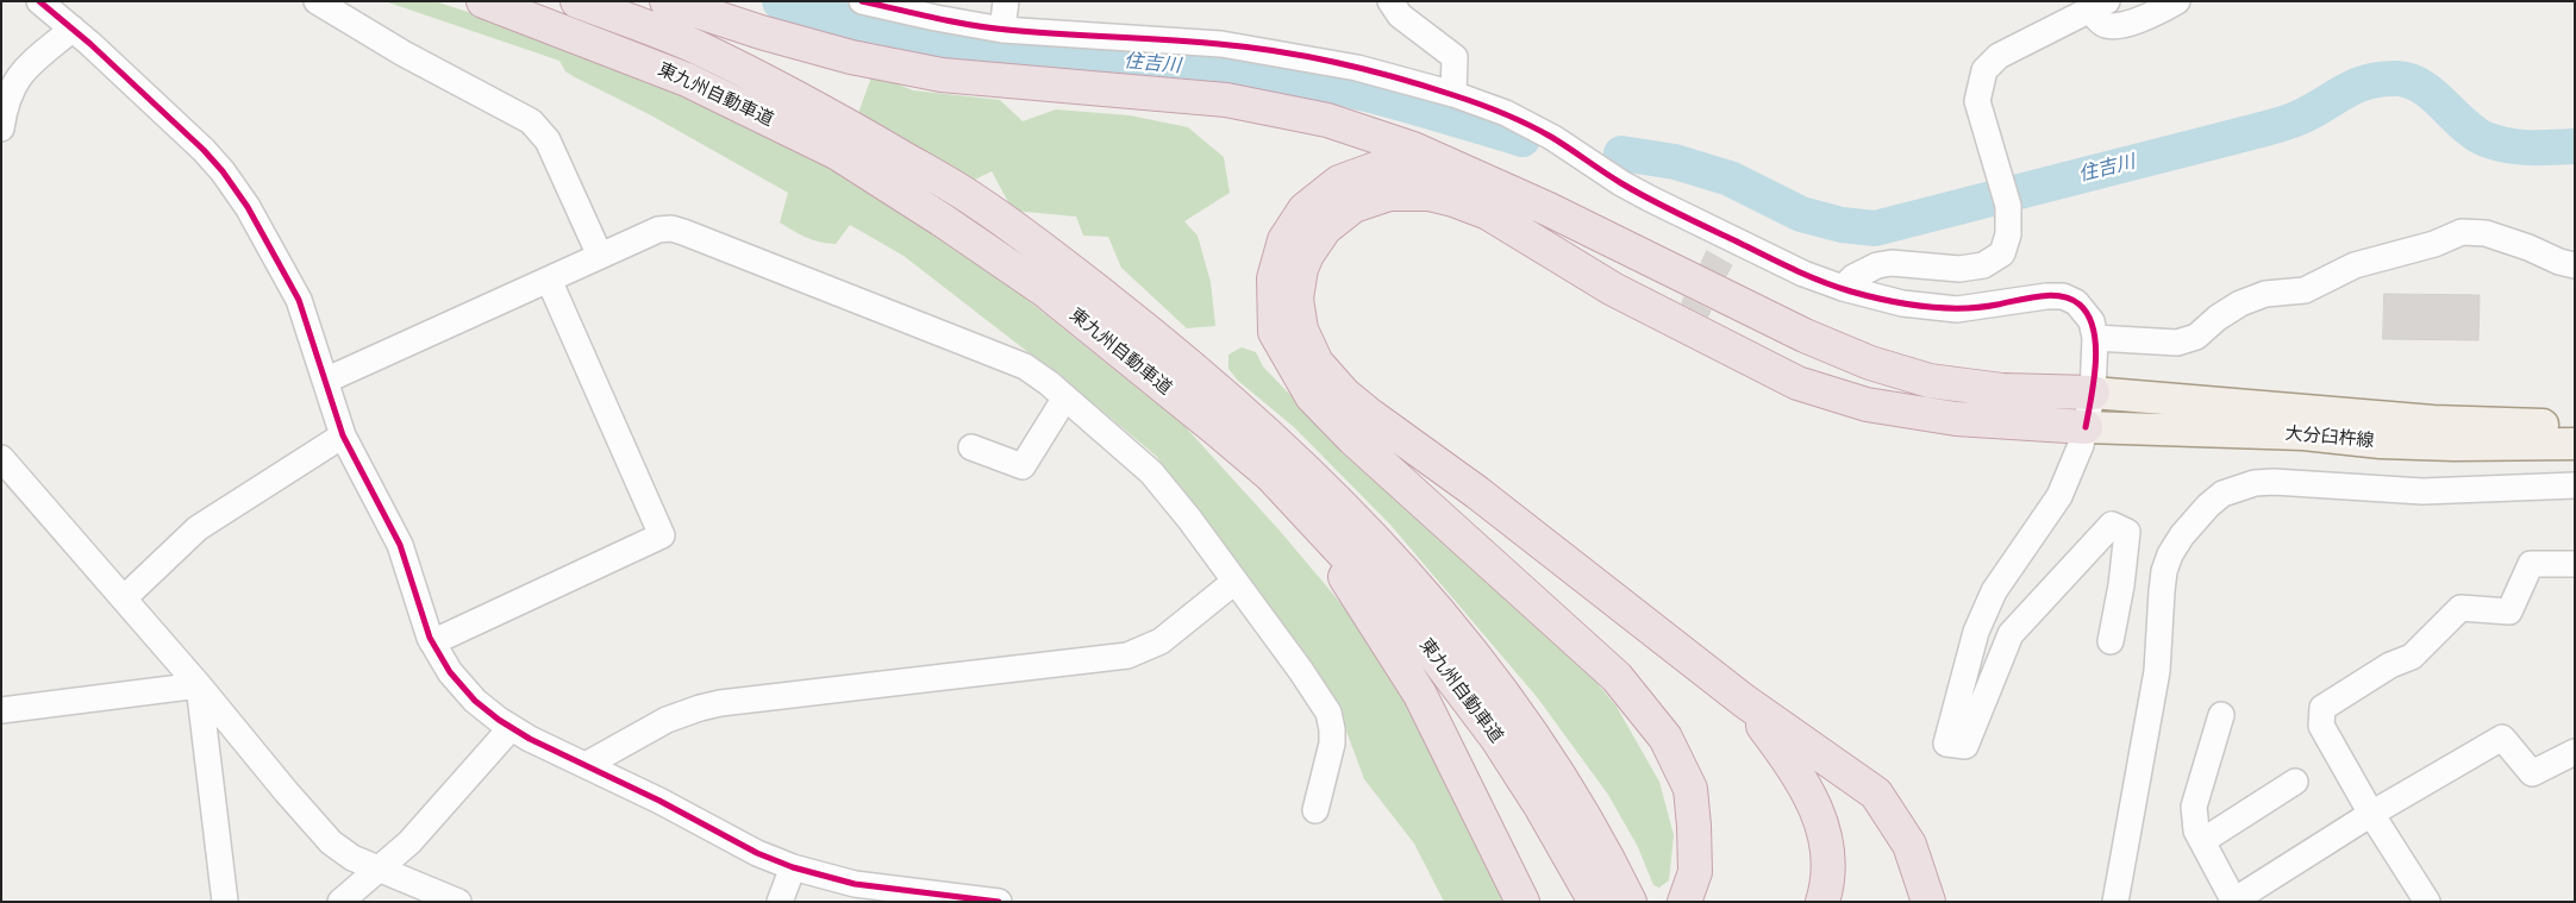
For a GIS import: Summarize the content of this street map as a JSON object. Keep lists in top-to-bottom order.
{
  "streets": {
    "highway": ["東九州自動車道"],
    "main road": ["大分臼杵線"]
  },
  "water": ["住吉川"]
}
